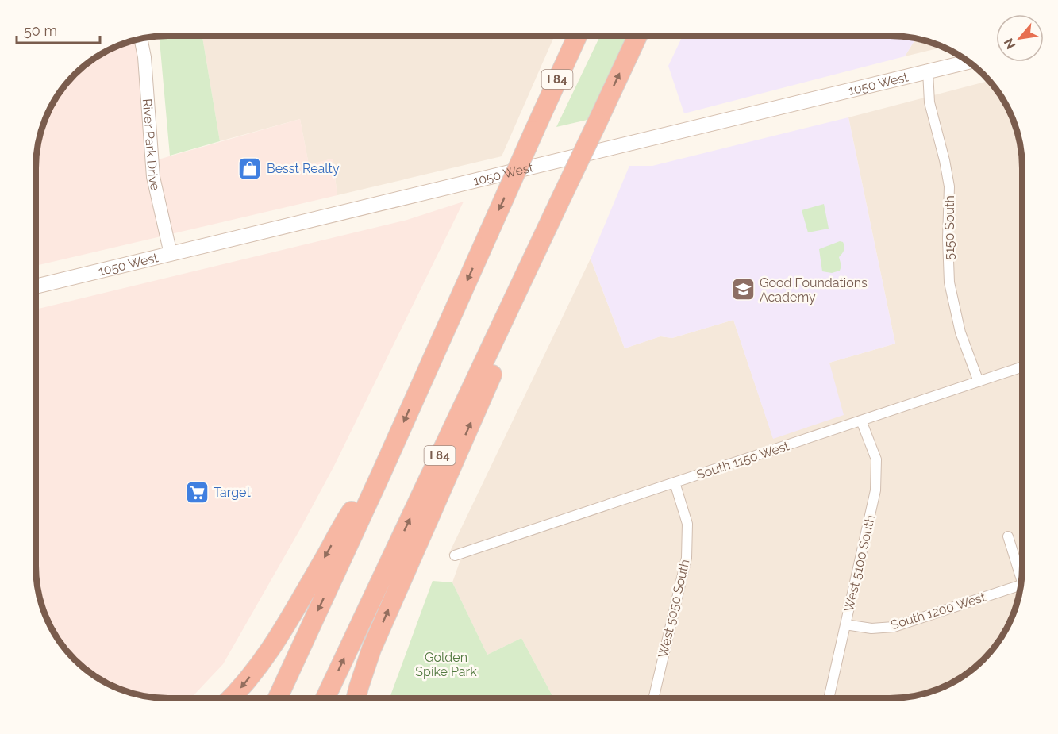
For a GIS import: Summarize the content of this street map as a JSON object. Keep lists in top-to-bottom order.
{
  "streets": {
    "highway": ["I 84"],
    "main road": ["1050 West"],
    "street": [
      "River Park Drive",
      "5150 South",
      "South 1150 West",
      "West 5100 South",
      "West 5050 South",
      "South 1200 West"
    ]
  },
  "crossings": [
    ["1050 West", "River Park Drive"],
    ["1050 West", "5150 South"],
    ["5150 South", "South 1150 West"],
    ["South 1150 West", "West 5100 South"],
    ["South 1150 West", "West 5050 South"],
    ["West 5100 South", "South 1200 West"]
  ],
  "parks": ["Golden Spike Park"],
  "places": {
    "shop": ["Besst Realty"],
    "school or university": ["Good Foundations Academy"],
    "supermarket": ["Target"]
  },
  "scale_bar": "50 m",
  "north": "bottom left"
}
